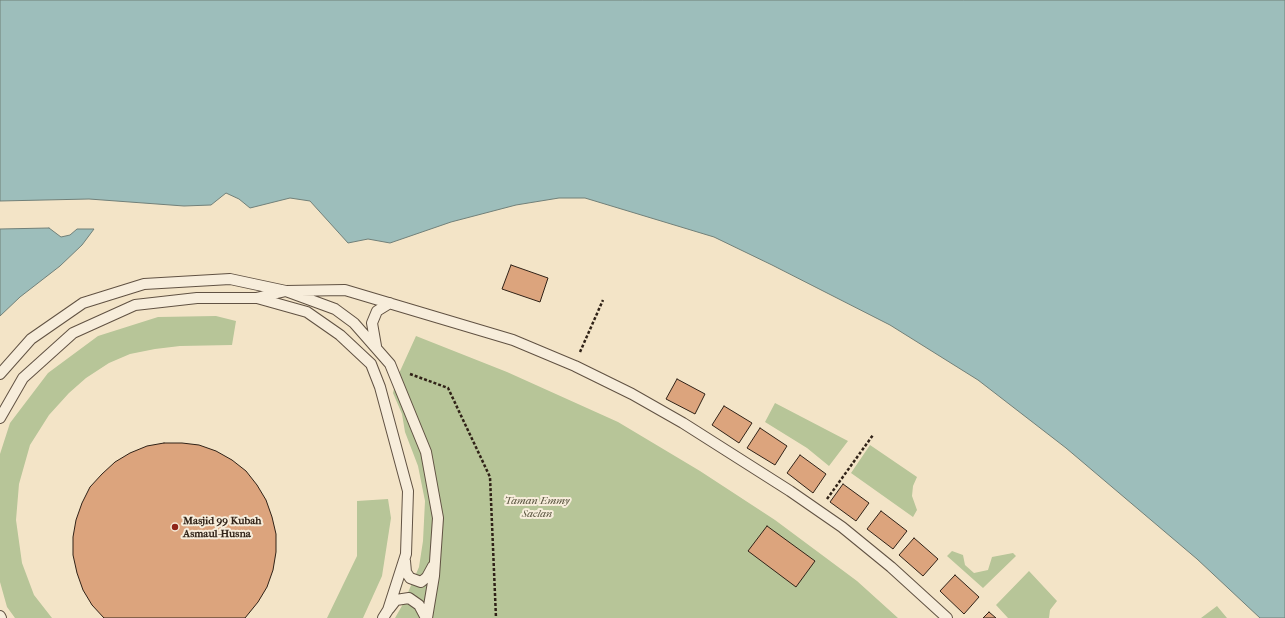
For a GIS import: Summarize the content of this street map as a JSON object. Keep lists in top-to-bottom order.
{
  "parks": ["Taman Emmy Saelan"],
  "places": ["Masjid 99 Kubah Asmaul-Husna"]
}
